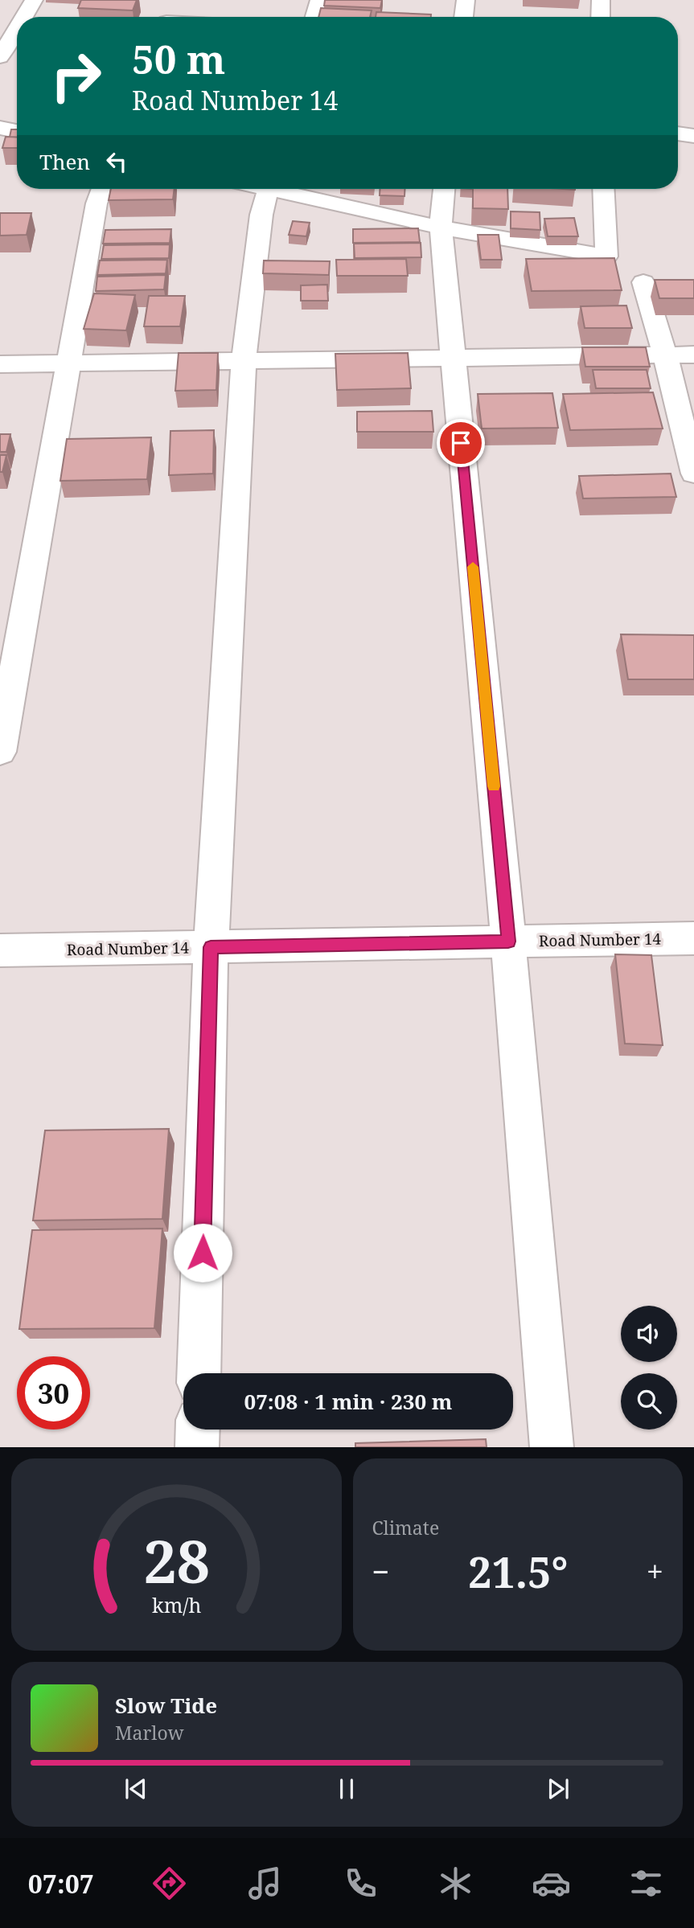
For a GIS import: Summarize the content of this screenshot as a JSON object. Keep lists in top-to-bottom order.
{
  "streets": {
    "street": ["Road Number 14"]
  },
  "page": {
    "turn": ["50 m", "Road Number 14"],
    "then": "Then",
    "limit": "30",
    "trip": "07:08 · 1 min · 230 m",
    "tile": "Climate",
    "heat": ["−", "21.5°", "+"],
    "song": ["Slow Tide", "Marlow"],
    "tabs": "07:07",
    "gauge": ["28", "km/h"]
  }
}
